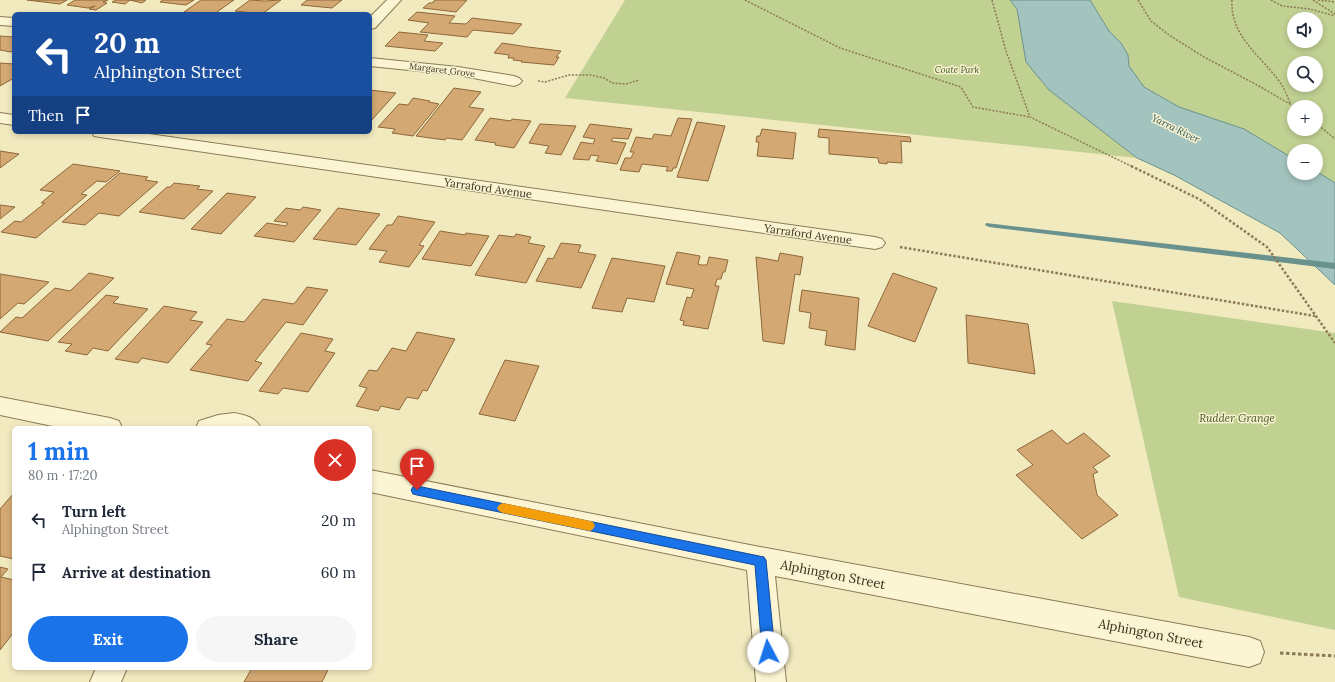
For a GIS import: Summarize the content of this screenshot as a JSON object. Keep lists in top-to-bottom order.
{
  "streets": {
    "street": ["Margaret Grove", "Yarraford Avenue", "Alphington Street"]
  },
  "water": ["Yarra River"],
  "parks": ["Coate Park", "Rudder Grange"],
  "page": {
    "map_buttons": ["+", "−"],
    "turn": ["20 m", "Alphington Street"],
    "then": "Then",
    "heading": ["1 min", "80 m · 17:20"],
    "list": [
      {
        "name": "Turn left",
        "note": "Alphington Street",
        "value": "20 m"
      },
      {
        "name": "Arrive at destination",
        "value": "60 m"
      }
    ],
    "buttons": ["Exit", "Share"]
  }
}
